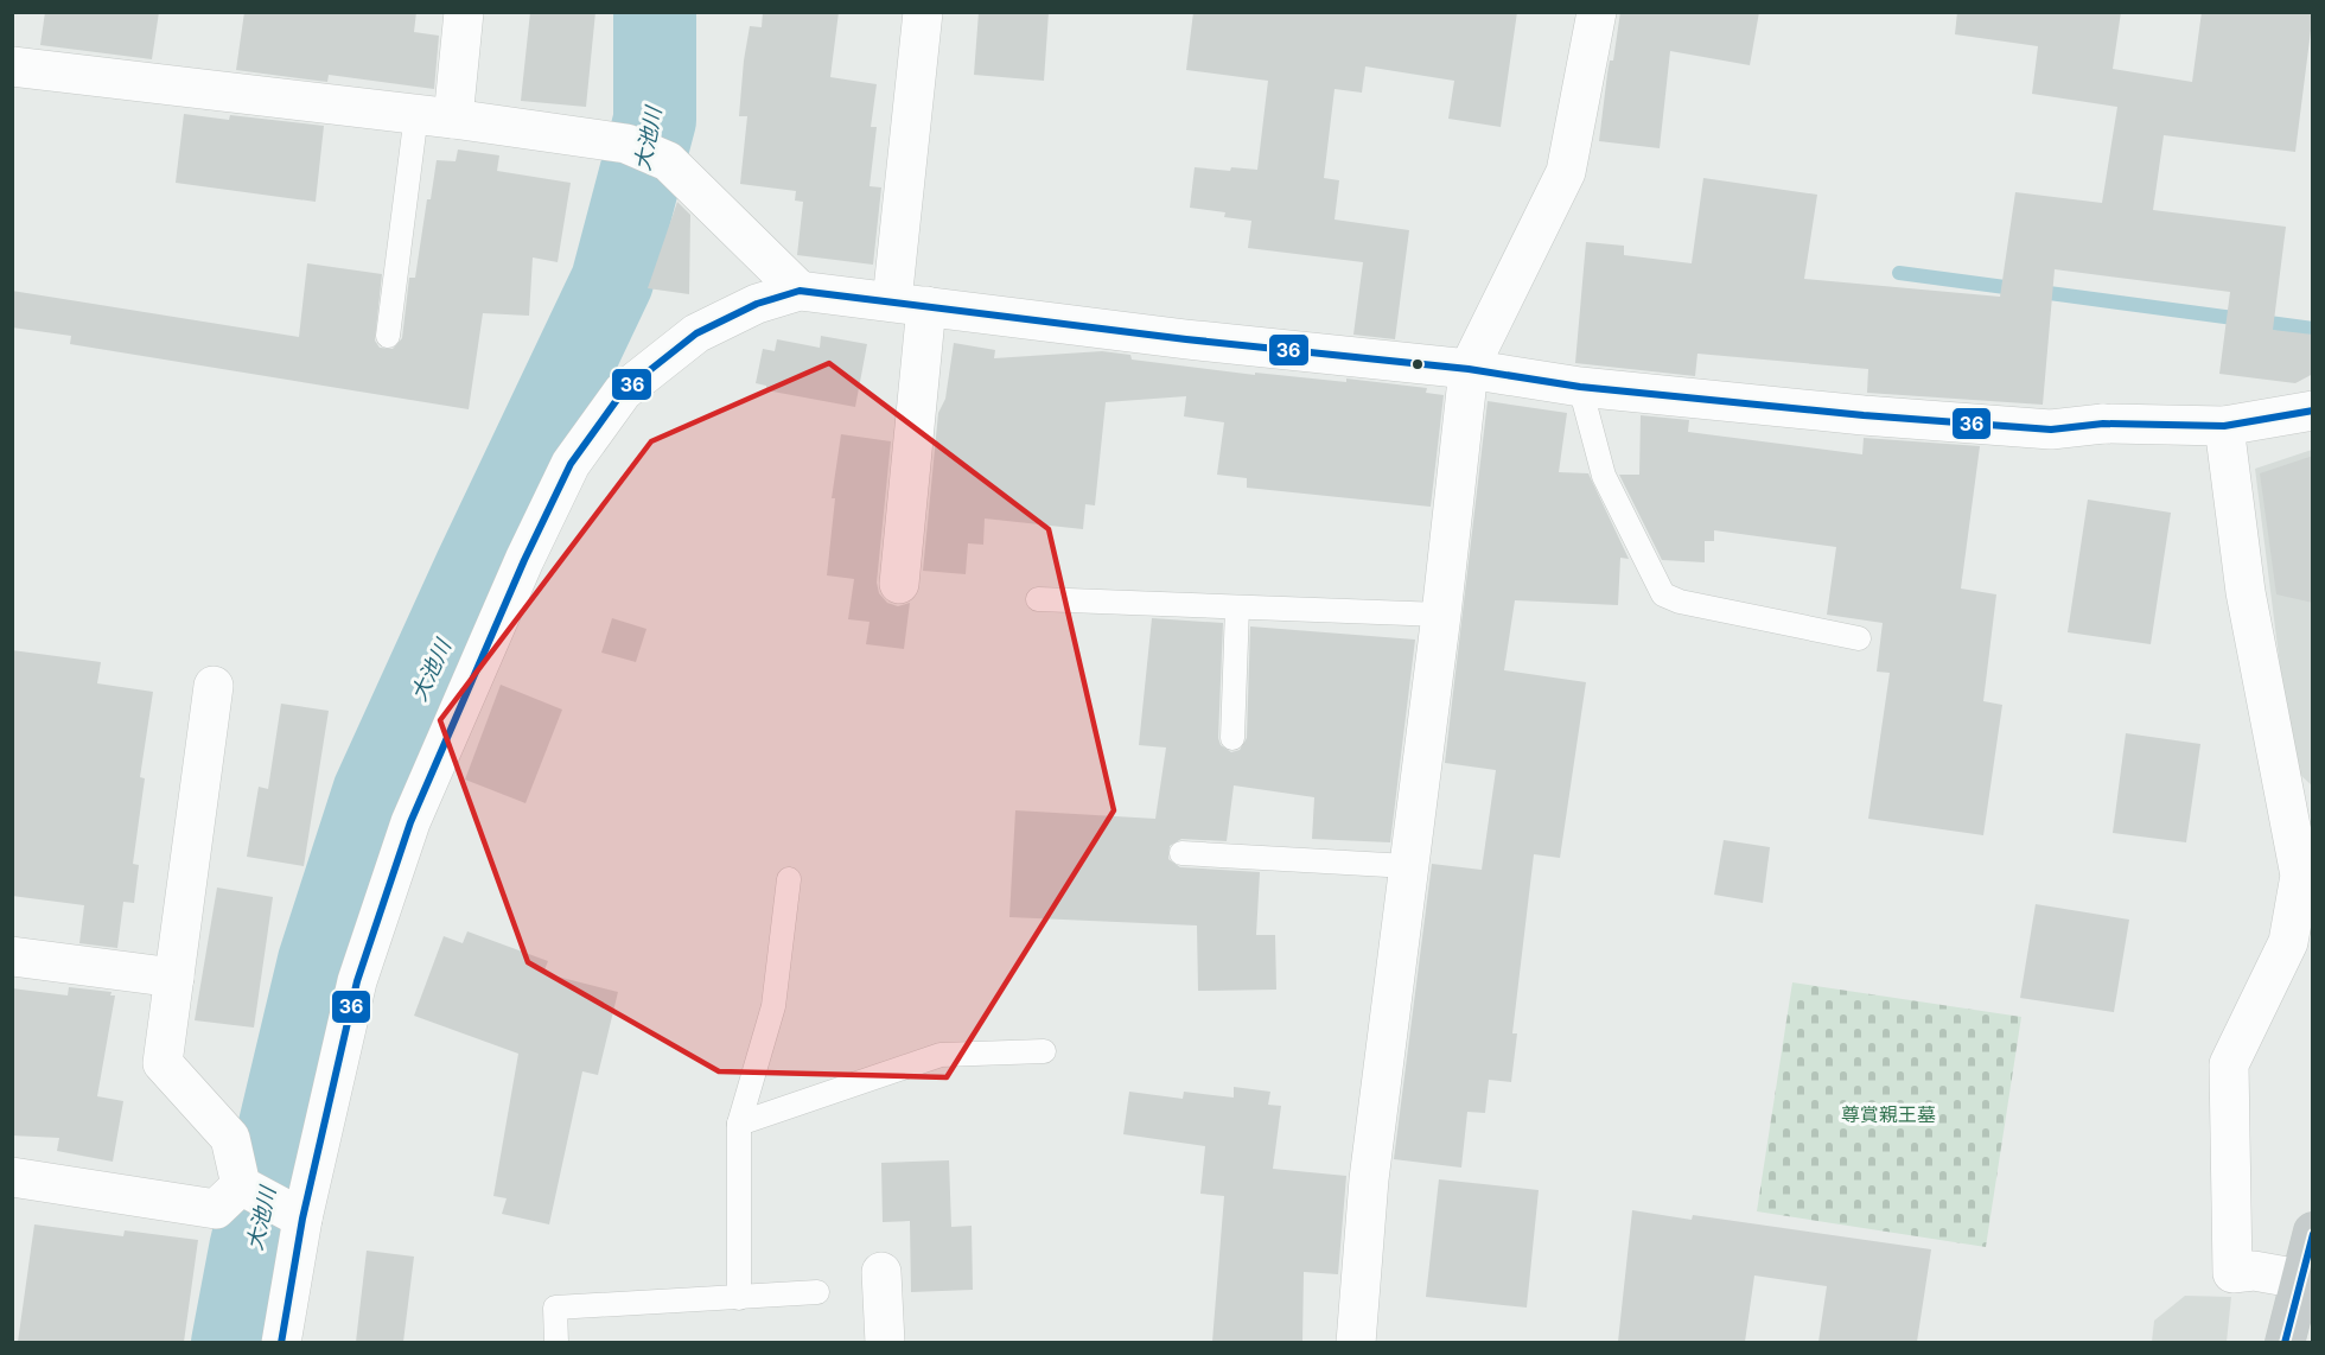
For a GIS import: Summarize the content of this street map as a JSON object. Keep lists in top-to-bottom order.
{
  "water": ["大池川"],
  "parks": ["尊賞親王墓"],
  "lines": ["transit line 36"]
}
